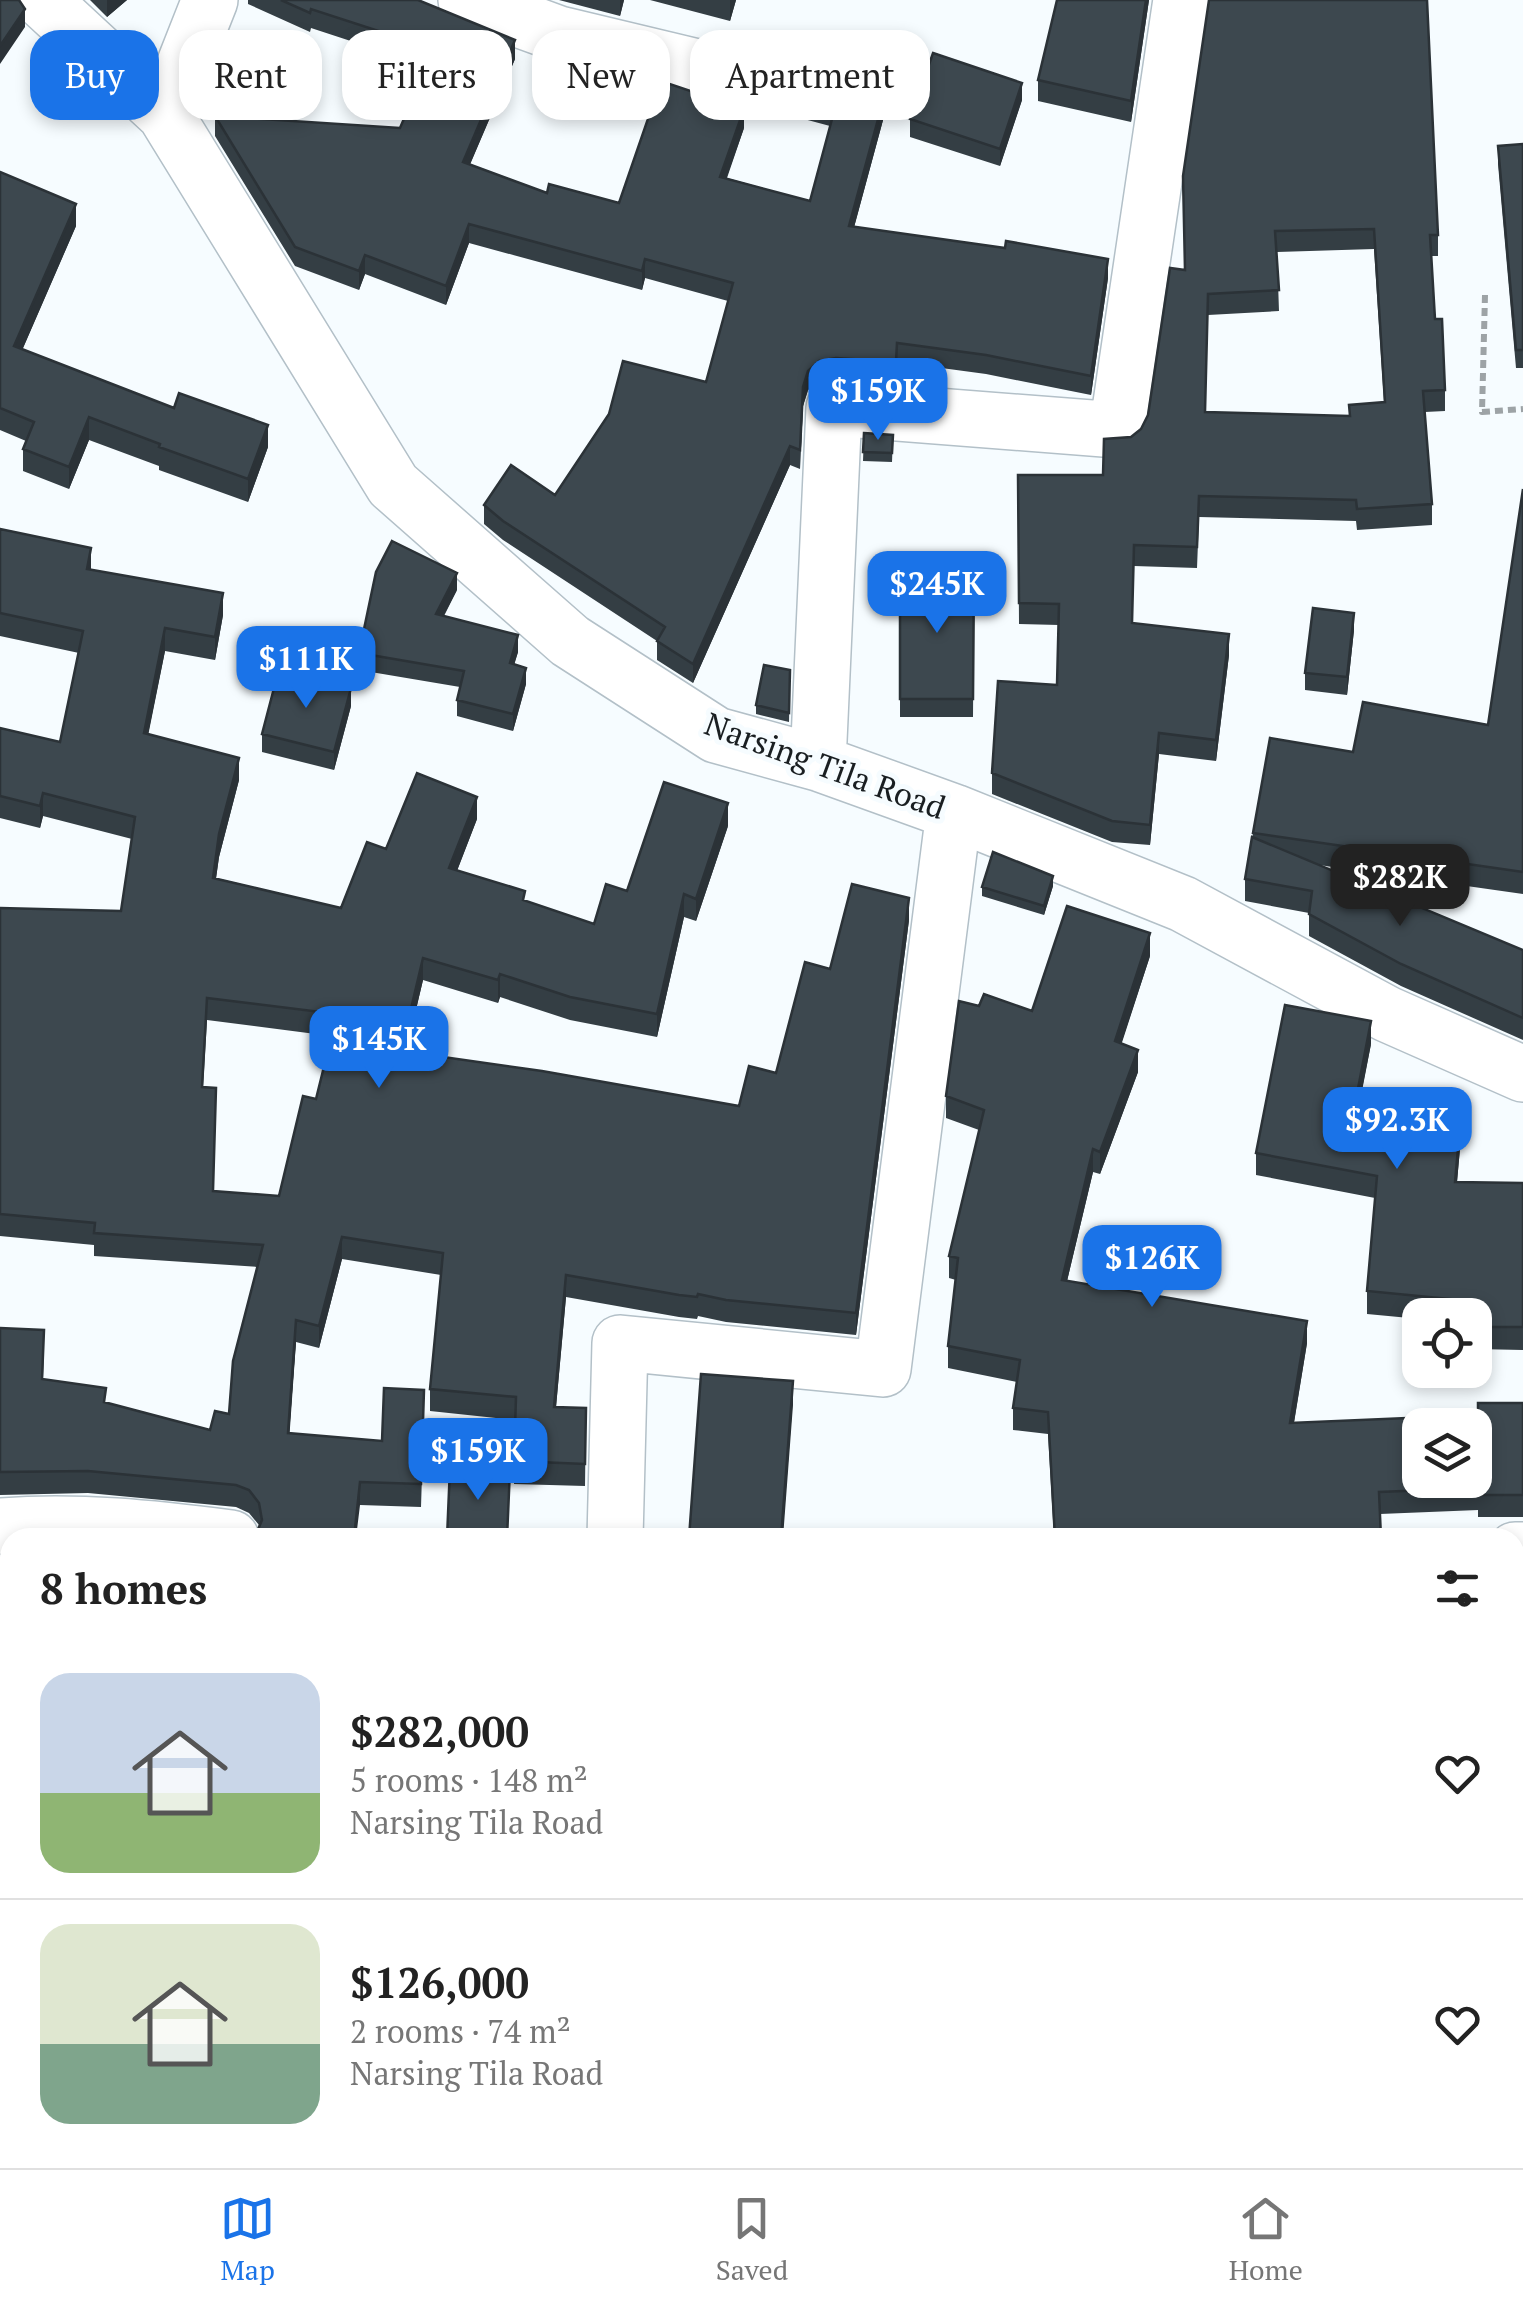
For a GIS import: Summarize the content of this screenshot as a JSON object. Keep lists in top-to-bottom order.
{
  "streets": {
    "street": ["Narsing Tila Road"]
  },
  "page": {
    "chip": [
      "Buy",
      "Rent",
      "Filters",
      "New",
      "Apartment"
    ],
    "price": [
      "$159K",
      "$245K",
      "$111K",
      "$282K",
      "$145K",
      "$92.3K",
      "$126K",
      "$159K"
    ],
    "heading": "8 homes",
    "list": [
      {
        "name": "$282,000",
        "note": "5 rooms · 148 m² · Narsing Tila Road"
      },
      {
        "name": "$126,000",
        "note": "2 rooms · 74 m² · Narsing Tila Road"
      }
    ],
    "tabs": ["Map", "Saved", "Home"]
  }
}
